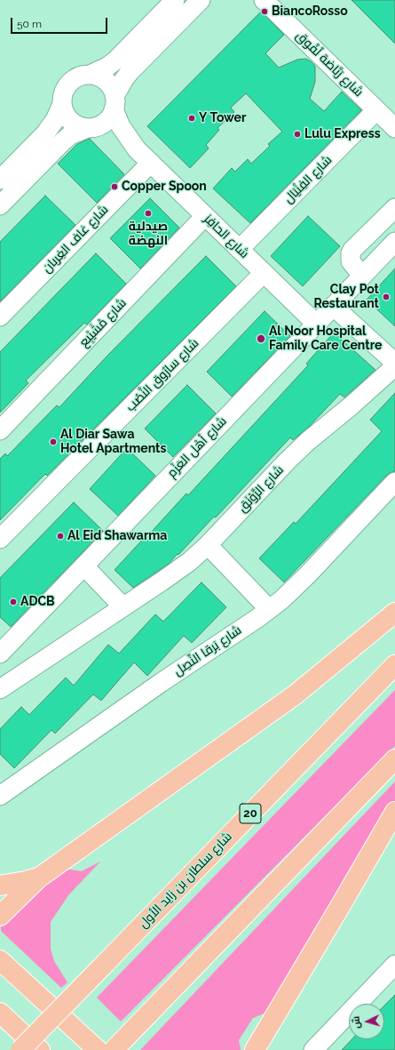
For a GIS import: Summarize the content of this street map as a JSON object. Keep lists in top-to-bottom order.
{
  "streets": {
    "main road": ["20", "شارع سلطان بن زايد الأول"],
    "street": [
      "شارع رَبَّاضة لُفُوق",
      "شارع الفِنْيَال",
      "شارع الحافِز",
      "شارع غاف الغِربان",
      "شارع مْشَيْبِع",
      "شارع سارُوق النَّصُب",
      "شارع أهْل العَزْم",
      "شارع الرَّوْنَق",
      "شارع بَرقا النِّصِل"
    ]
  },
  "crossings": [
    ["شارع رَبَّاضة لُفُوق", "شارع الفِنْيَال"],
    ["شارع الفِنْيَال", "شارع الحافِز"],
    ["شارع الحافِز", "شارع غاف الغِربان"],
    ["شارع الحافِز", "شارع مْشَيْبِع"],
    ["شارع الحافِز", "شارع سارُوق النَّصُب"],
    ["شارع الحافِز", "شارع أهْل العَزْم"]
  ],
  "places": [
    "BiancoRosso",
    "Y Tower",
    "Lulu Express",
    "Copper Spoon",
    "صيدلية النهضة",
    "Clay Pot Restaurant",
    "Al Noor Hospital Family Care Centre",
    "Al Diar Sawa Hotel Apartments",
    "Al Eid Shawarma",
    "ADCB"
  ],
  "scale_bar": "50 m",
  "north": "left"
}
